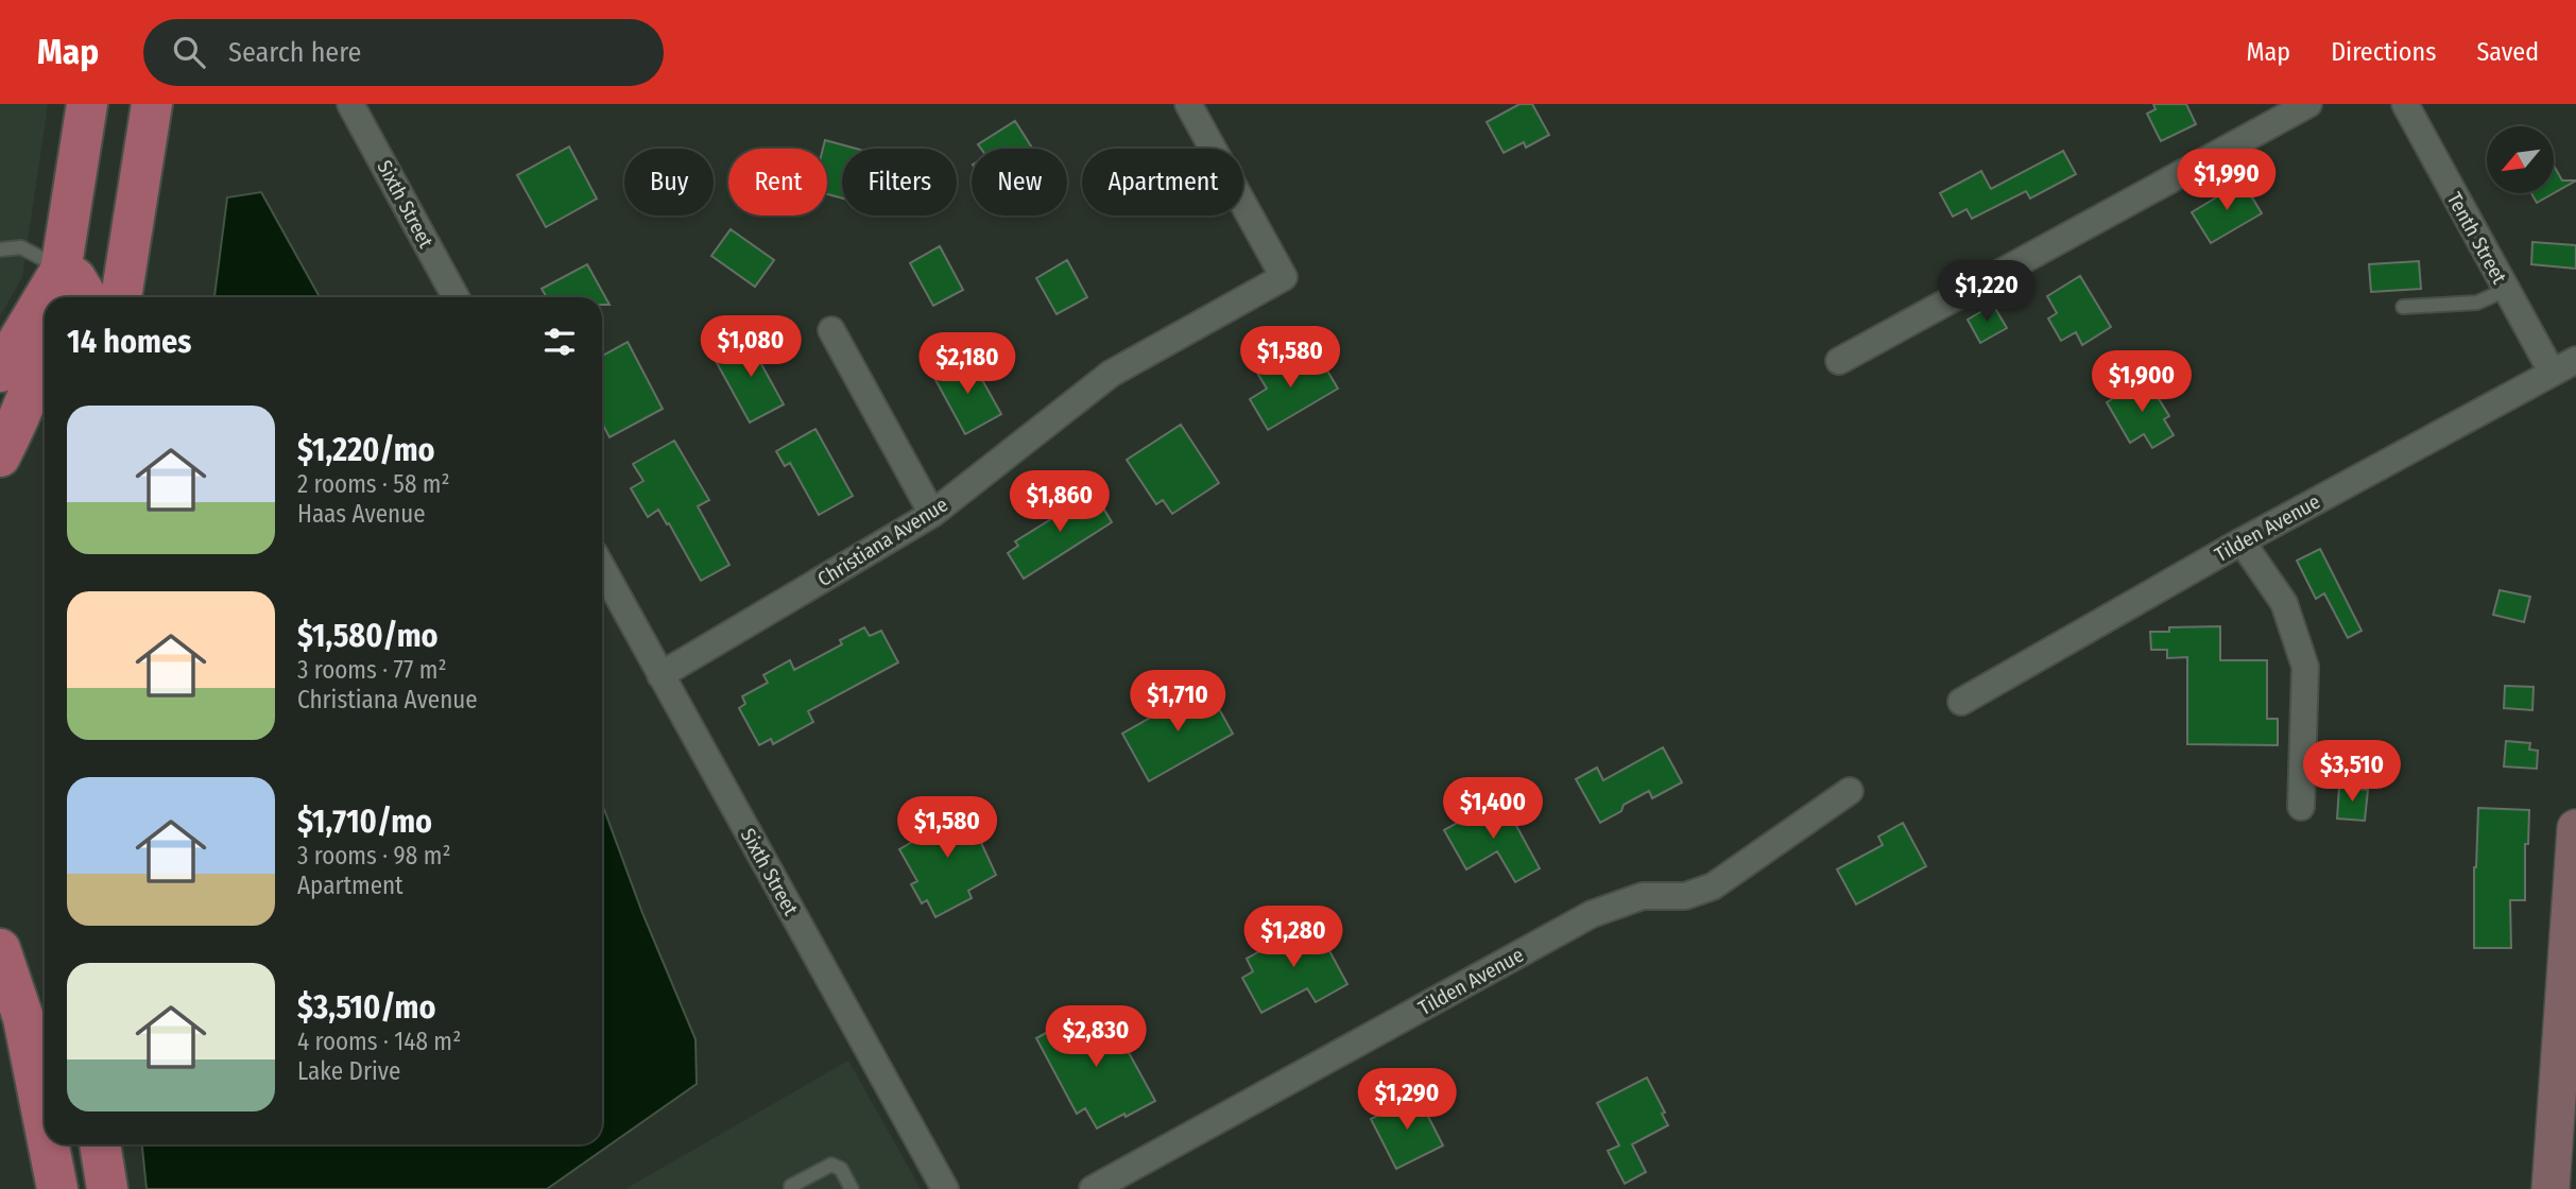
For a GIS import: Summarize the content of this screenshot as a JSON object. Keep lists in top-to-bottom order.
{
  "streets": {
    "street": [
      "Sixth Street",
      "Tenth Street",
      "Tilden Avenue",
      "Christiana Avenue"
    ]
  },
  "crossings": [
    ["Sixth Street", "Christiana Avenue"],
    ["Tenth Street", "Tilden Avenue"]
  ],
  "north": "bottom left",
  "page": {
    "header": "Map",
    "search": "Search here",
    "nav": ["Map", "Directions", "Saved"],
    "price": [
      "$1,990",
      "$1,220",
      "$1,080",
      "$1,580",
      "$2,180",
      "$1,900",
      "$1,860",
      "$1,710",
      "$3,510",
      "$1,400",
      "$1,580",
      "$1,280",
      "$2,830",
      "$1,290"
    ],
    "chip": [
      "Buy",
      "Rent",
      "Filters",
      "New",
      "Apartment"
    ],
    "heading": "14 homes",
    "list": [
      {
        "name": "$1,220/mo",
        "note": "2 rooms · 58 m² · Haas Avenue"
      },
      {
        "name": "$1,580/mo",
        "note": "3 rooms · 77 m² · Christiana Avenue"
      },
      {
        "name": "$1,710/mo",
        "note": "3 rooms · 98 m² · Apartment"
      },
      {
        "name": "$3,510/mo",
        "note": "4 rooms · 148 m² · Lake Drive"
      }
    ]
  }
}
